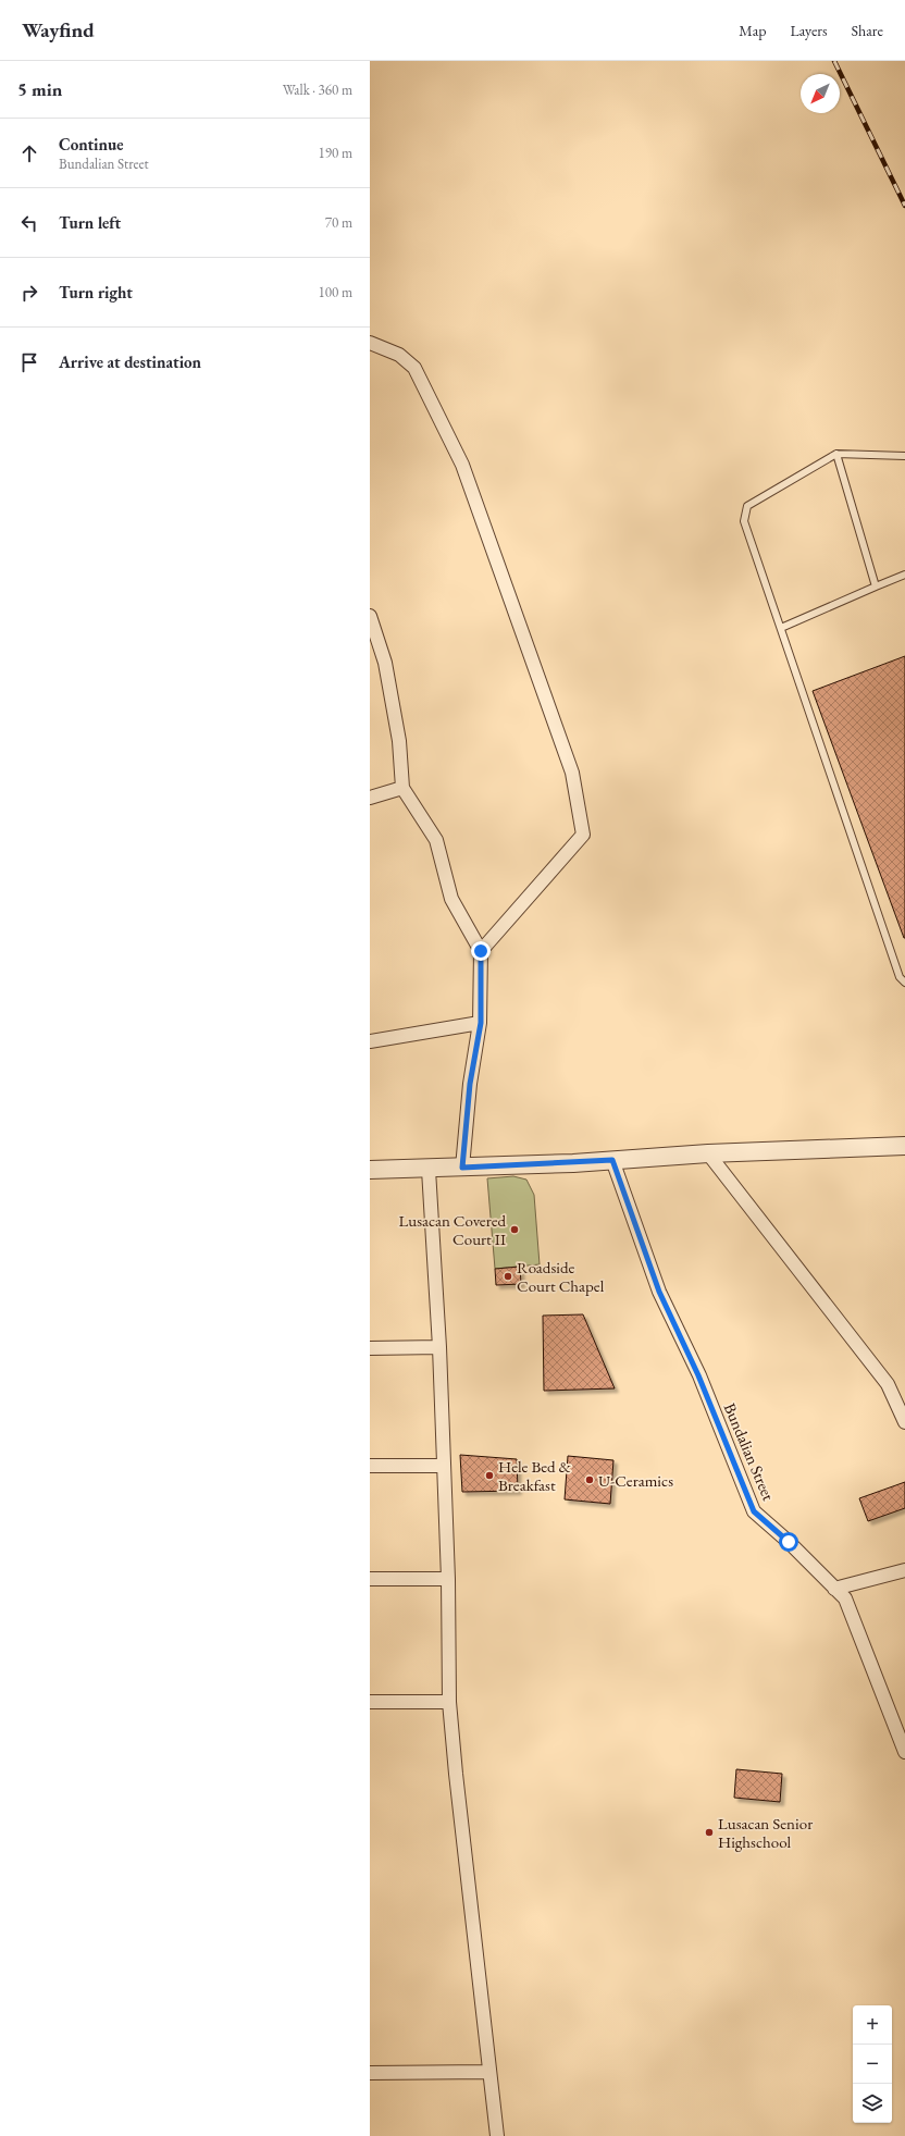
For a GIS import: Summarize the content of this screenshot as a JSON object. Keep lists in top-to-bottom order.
{
  "streets": {
    "street": ["Bundalian Street"]
  },
  "places": [
    "Lusacan Covered Court II",
    "Roadside Court Chapel",
    "Hele Bed & Breakfast",
    "U-Ceramics",
    "Lusacan Senior Highschool"
  ],
  "north": "bottom left",
  "page": {
    "header": "Wayfind",
    "nav": ["Map", "Layers", "Share"],
    "heading": ["5 min", "Walk · 360 m"],
    "list": [
      ["Continue", "Bundalian Street", "190 m"],
      ["Turn left", "70 m"],
      ["Turn right", "100 m"],
      "Arrive at destination"
    ],
    "map_buttons": ["+", "−"]
  }
}
